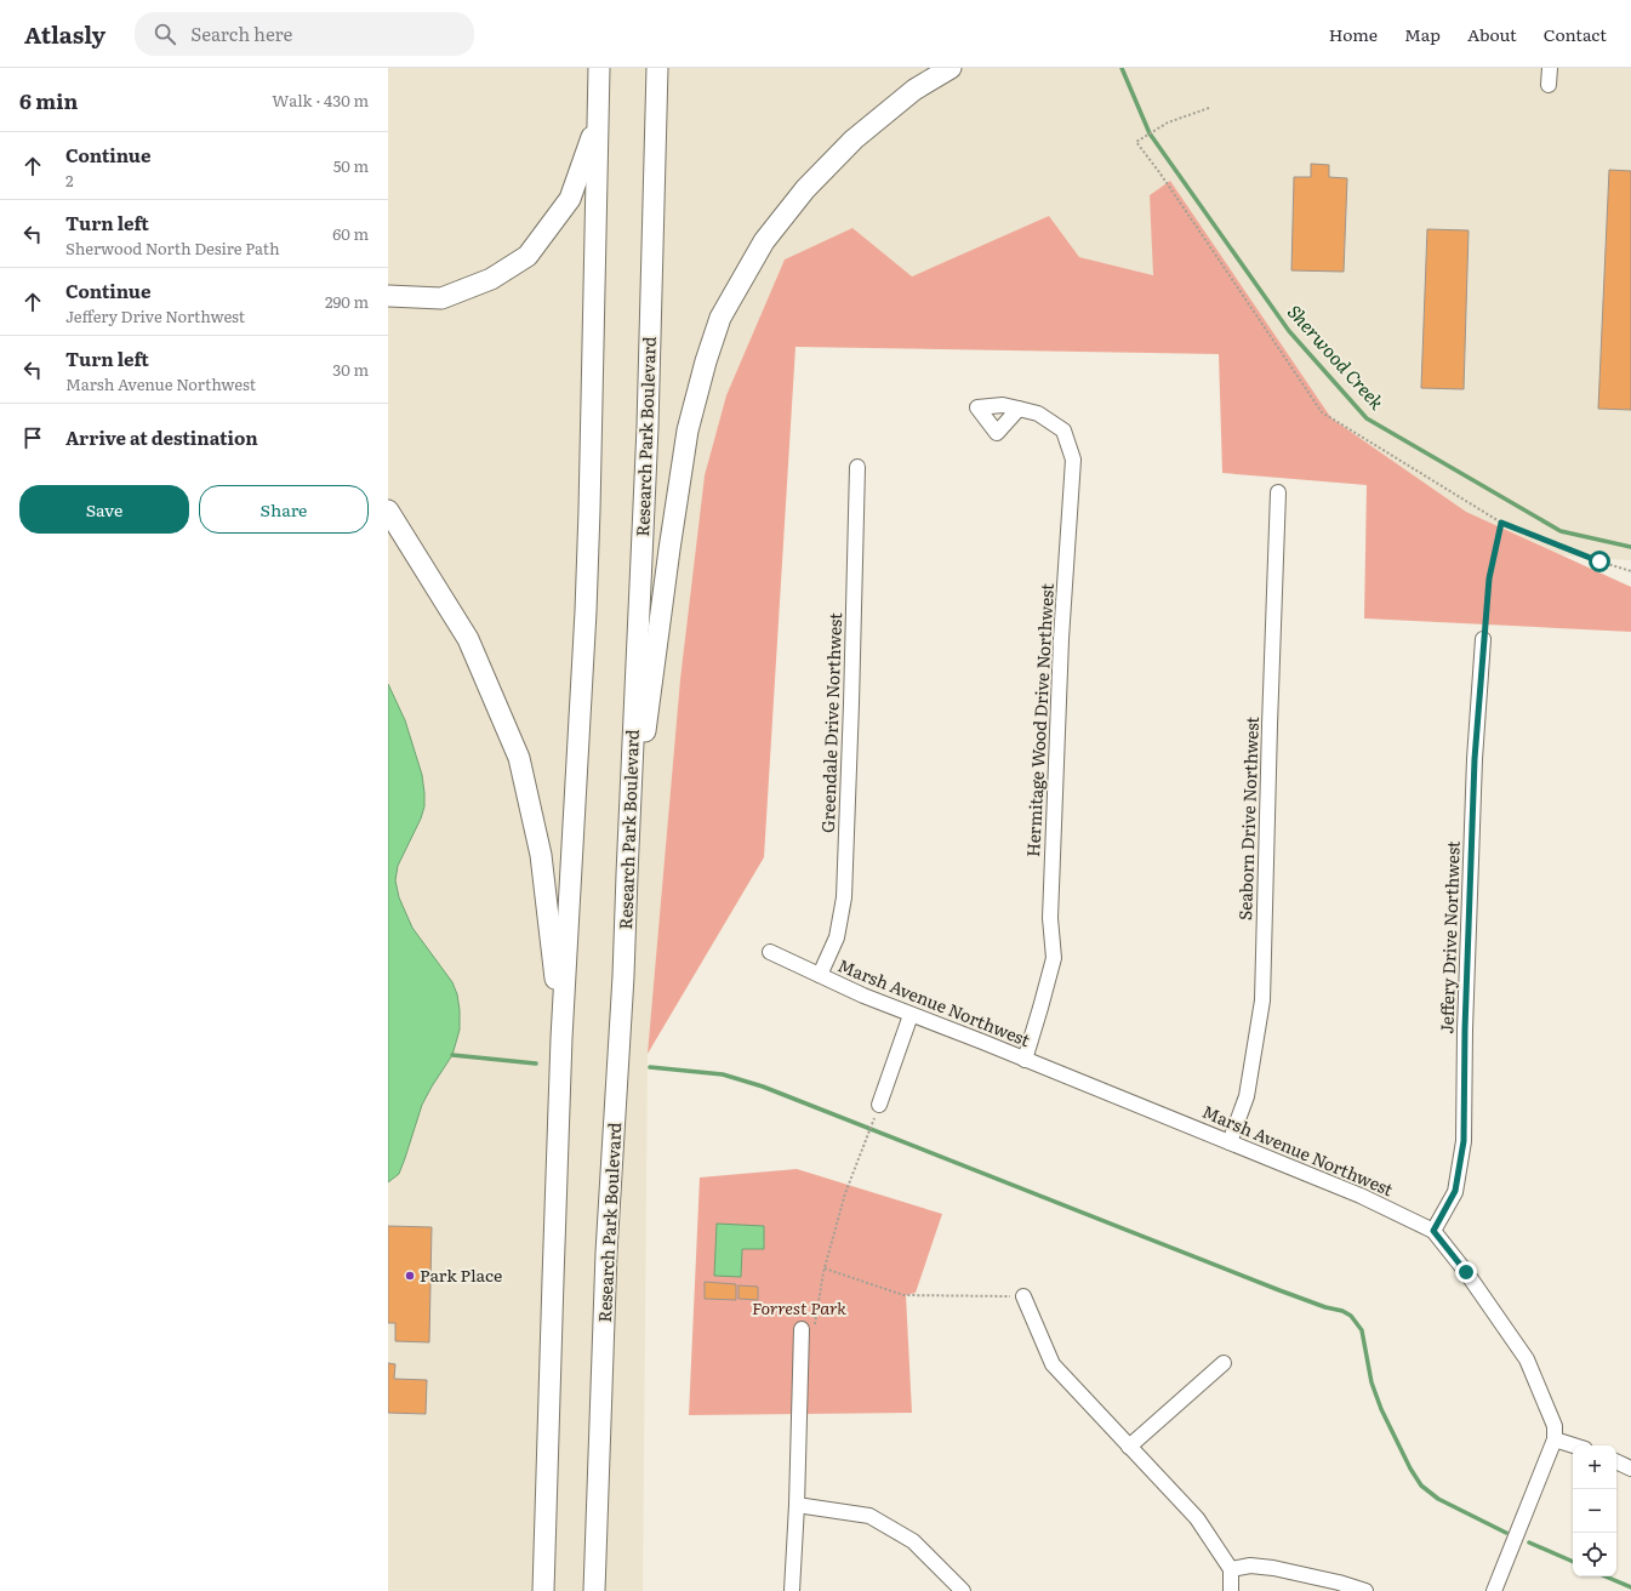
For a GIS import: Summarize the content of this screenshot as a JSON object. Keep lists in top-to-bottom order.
{
  "streets": {
    "highway": ["Research Park Boulevard"],
    "street": [
      "Hermitage Wood Drive Northwest",
      "Greendale Drive Northwest",
      "Seaborn Drive Northwest",
      "Jeffery Drive Northwest",
      "Marsh Avenue Northwest"
    ]
  },
  "crossings": [
    ["Hermitage Wood Drive Northwest", "Marsh Avenue Northwest"],
    ["Greendale Drive Northwest", "Marsh Avenue Northwest"],
    ["Seaborn Drive Northwest", "Marsh Avenue Northwest"],
    ["Jeffery Drive Northwest", "Marsh Avenue Northwest"]
  ],
  "water": ["Sherwood Creek"],
  "parks": ["Forrest Park"],
  "places": ["Park Place"],
  "page": {
    "header": "Atlasly",
    "search": "Search here",
    "nav": [
      "Home",
      "Map",
      "About",
      "Contact"
    ],
    "heading": ["6 min", "Walk · 430 m"],
    "list": [
      ["Continue", "2", "50 m"],
      ["Turn left", "Sherwood North Desire Path", "60 m"],
      ["Continue", "Jeffery Drive Northwest", "290 m"],
      ["Turn left", "Marsh Avenue Northwest", "30 m"],
      "Arrive at destination"
    ],
    "buttons": ["Save", "Share"],
    "map_buttons": ["+", "−"]
  }
}
